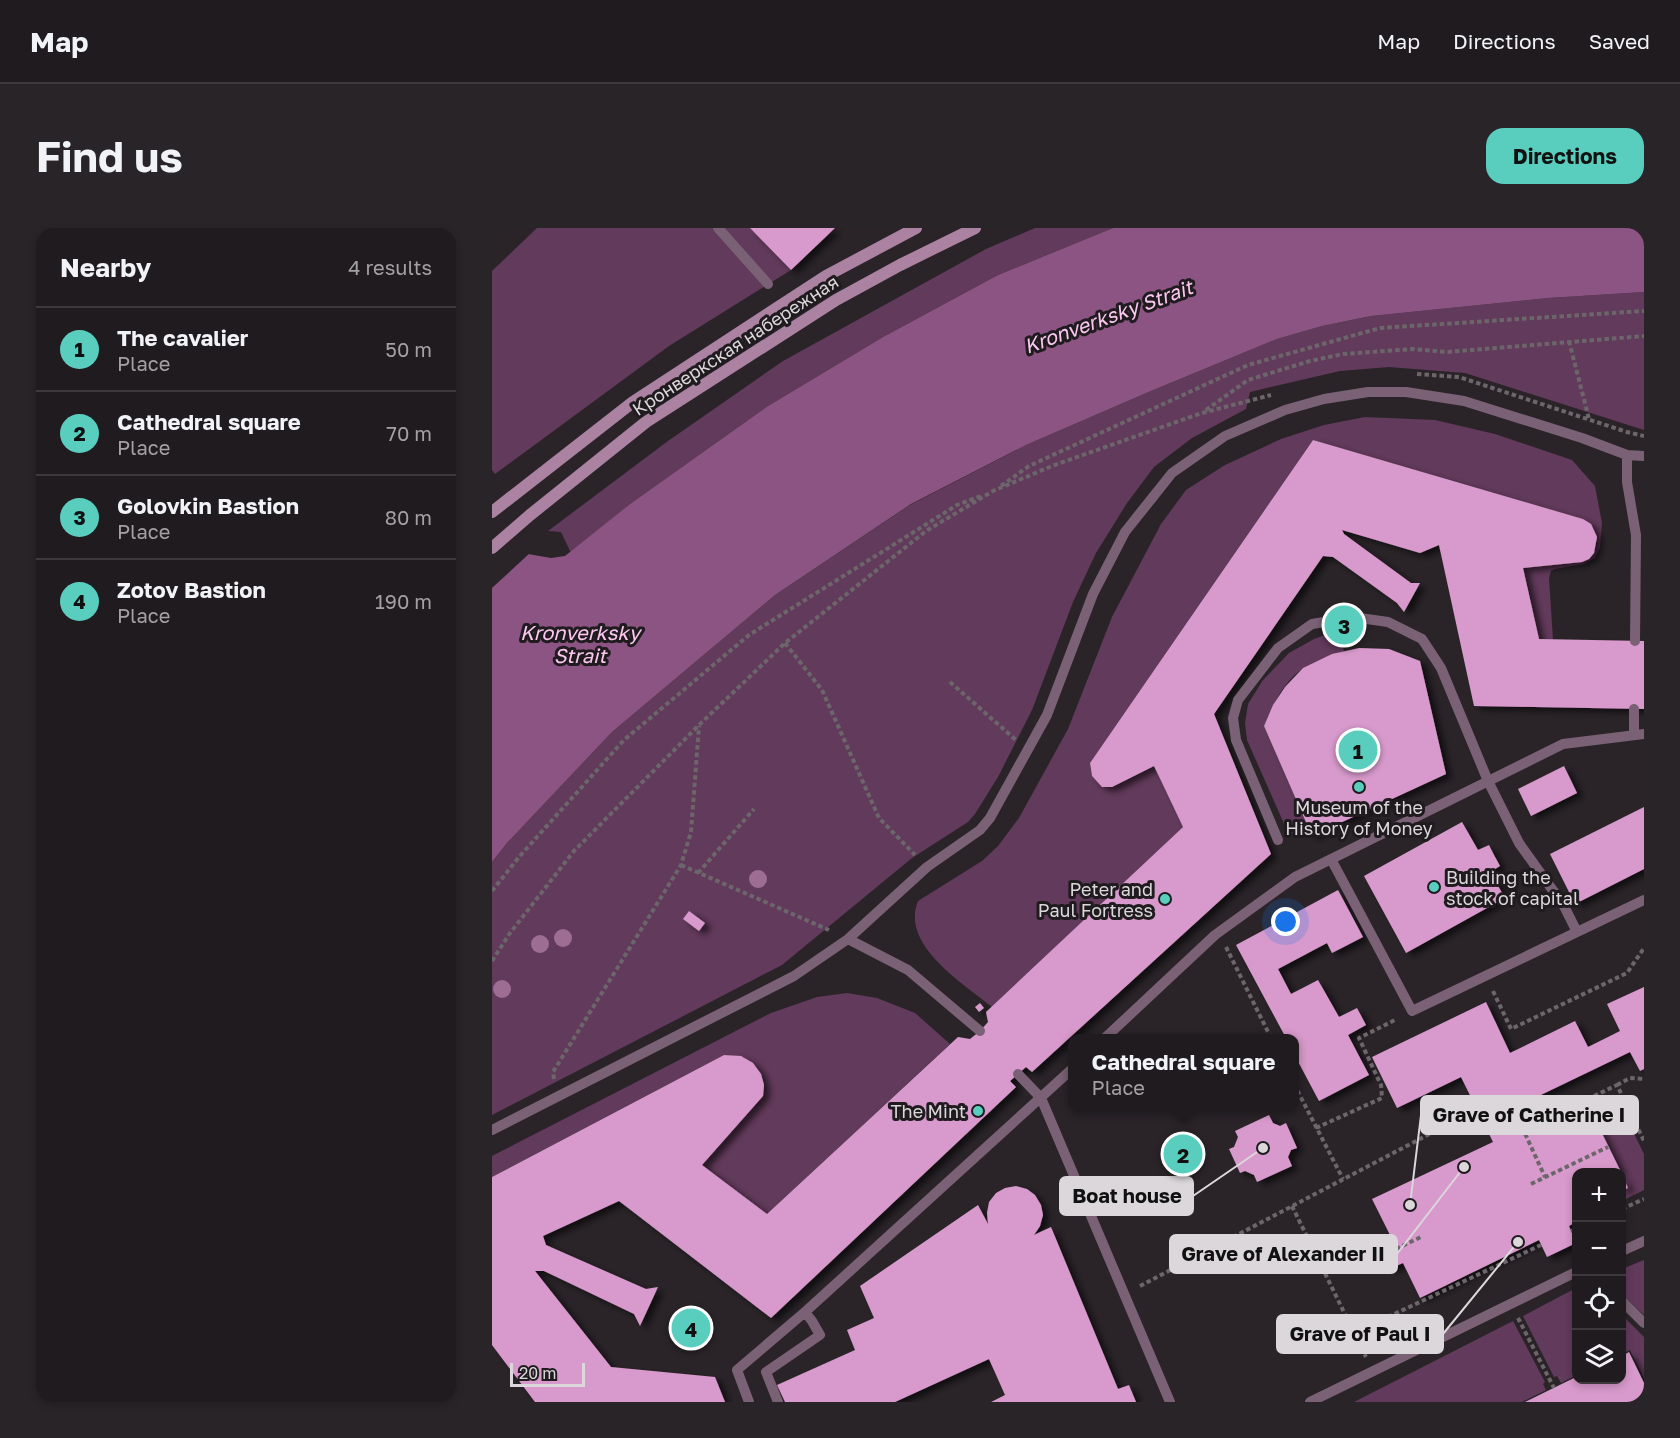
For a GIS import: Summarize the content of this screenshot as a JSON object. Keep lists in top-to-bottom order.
{
  "streets": {
    "main road": ["Кронверкская набережная"]
  },
  "water": ["Kronverksky Strait"],
  "places": [
    "Museum of the History of Money",
    "Building the stock of capital",
    "Peter and Paul Fortress",
    "The Mint",
    "Boat house",
    "Grave of Alexander II",
    "Grave of Catherine I",
    "Grave of Paul I"
  ],
  "scale_bar": "20 m",
  "page": {
    "header": "Map",
    "nav": ["Map", "Directions", "Saved"],
    "buttons": "Directions",
    "title": "Find us",
    "heading": ["Nearby", "4 results"],
    "list": [
      {
        "mark": "1",
        "name": "The cavalier",
        "note": "Place",
        "value": "50 m"
      },
      {
        "mark": "2",
        "name": "Cathedral square",
        "note": "Place",
        "value": "70 m"
      },
      {
        "mark": "3",
        "name": "Golovkin Bastion",
        "note": "Place",
        "value": "80 m"
      },
      {
        "mark": "4",
        "name": "Zotov Bastion",
        "note": "Place",
        "value": "190 m"
      }
    ],
    "pins": [
      "3",
      "1",
      "2",
      "4"
    ],
    "popup": ["Cathedral square", "Place"],
    "map_buttons": ["+", "−"],
    "scale": "20 m"
  }
}
